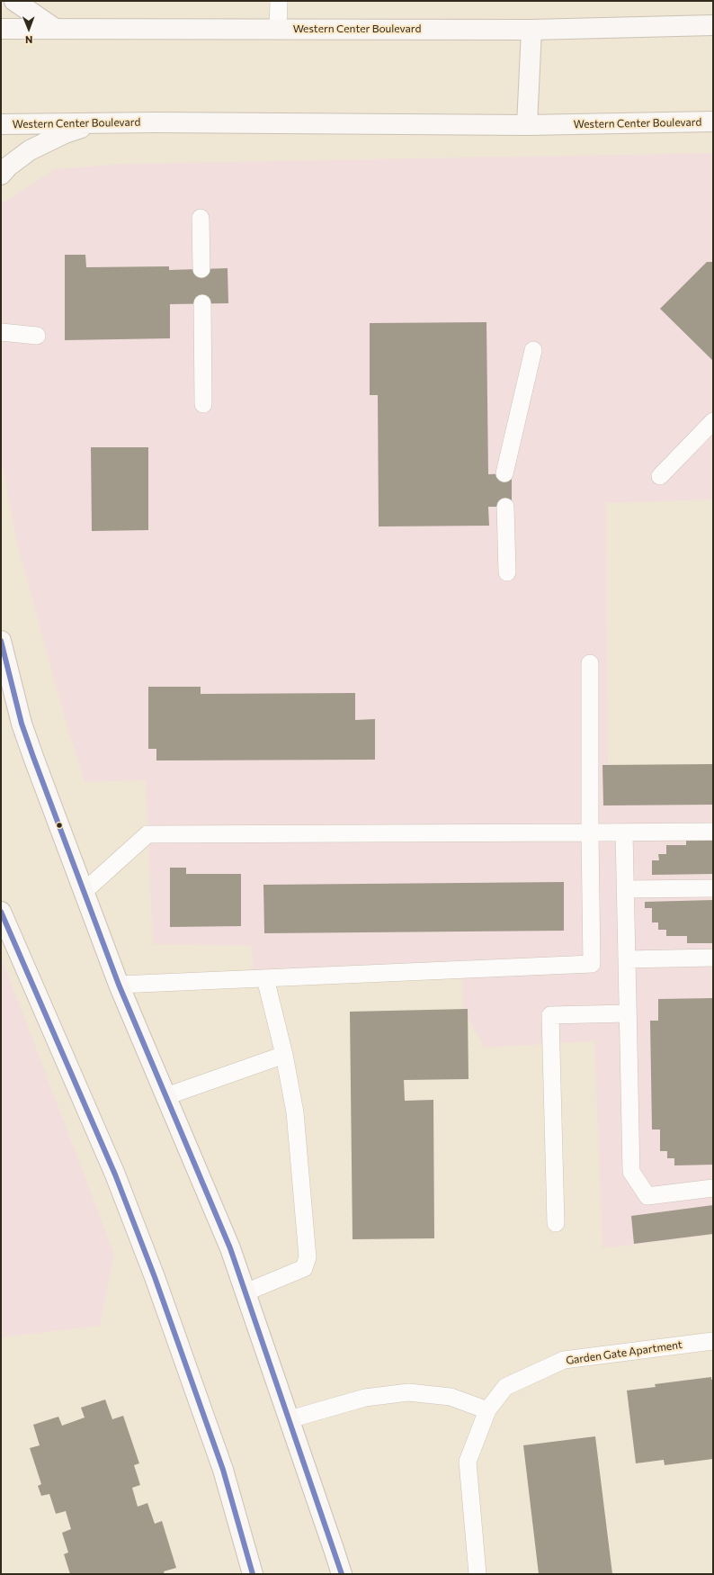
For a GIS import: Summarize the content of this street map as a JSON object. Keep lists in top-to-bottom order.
{
  "streets": {
    "main road": ["Western Center Boulevard"],
    "lane": ["Garden Gate Apartment"]
  },
  "north": "bottom"
}
